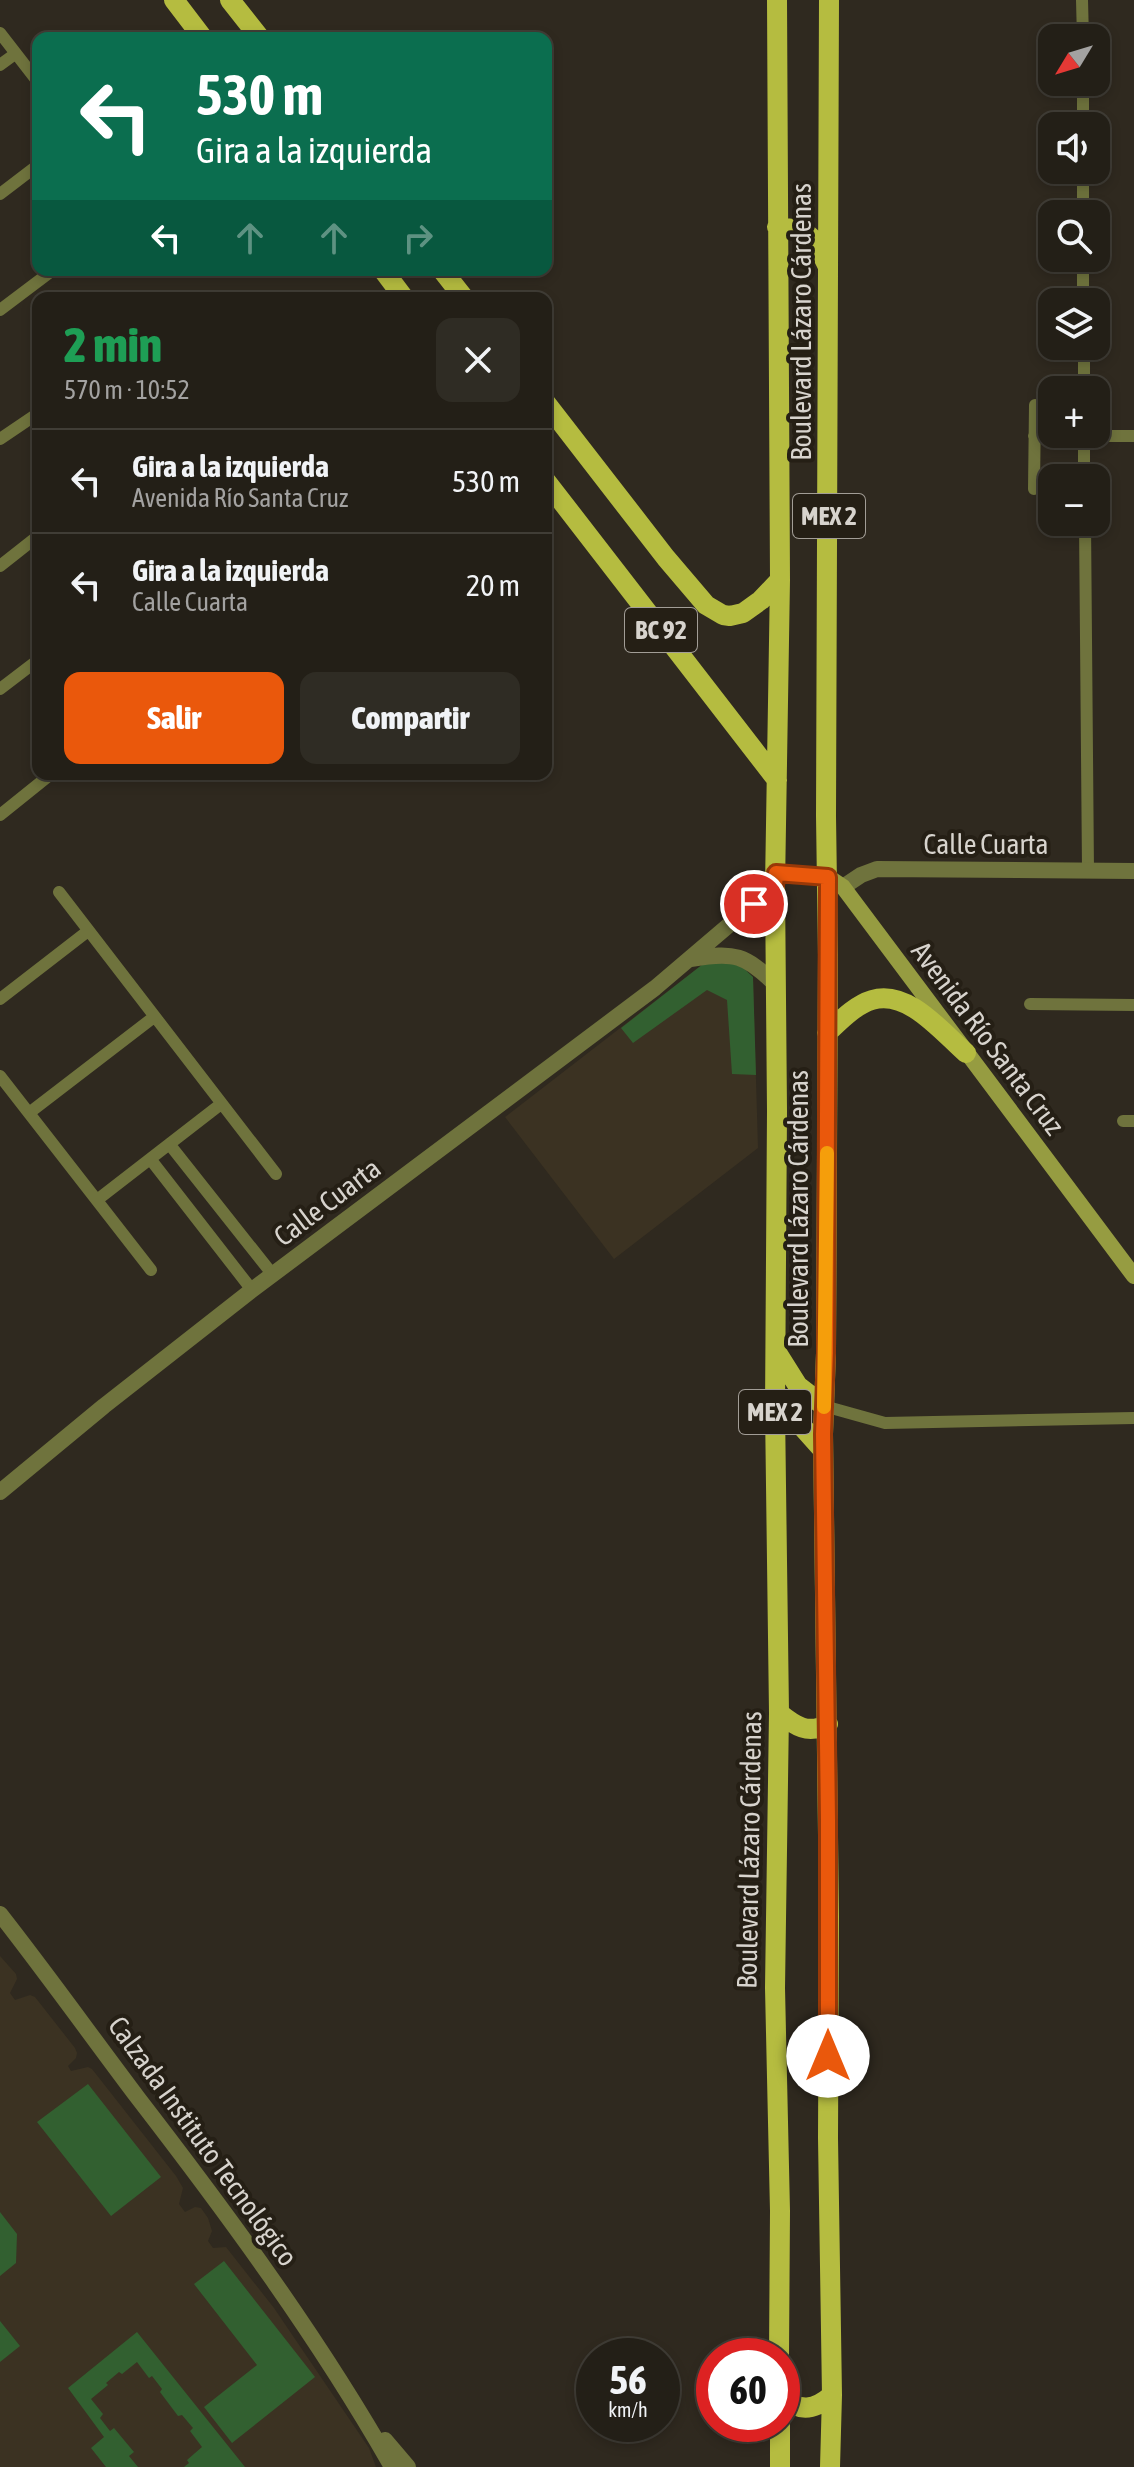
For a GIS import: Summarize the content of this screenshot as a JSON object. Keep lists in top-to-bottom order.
{
  "streets": {
    "main road": [
      "Boulevard Lázaro Cárdenas",
      "MEX 2",
      "BC 92",
      "Avenida Río Santa Cruz"
    ],
    "street": ["Calle Cuarta", "Calzada Instituto Tecnológico"]
  },
  "crossings": [
    ["Boulevard Lázaro Cárdenas", "BC 92"],
    ["Boulevard Lázaro Cárdenas", "Calle Cuarta"],
    ["Boulevard Lázaro Cárdenas", "Avenida Río Santa Cruz"],
    ["Calle Cuarta", "Avenida Río Santa Cruz"]
  ],
  "north": "bottom left",
  "page": {
    "map_buttons": ["+", "−"],
    "turn": ["530 m", "Gira a la izquierda"],
    "heading": ["2 min", "570 m · 10:52"],
    "list": [
      {
        "name": "Gira a la izquierda",
        "note": "Avenida Río Santa Cruz",
        "value": "530 m"
      },
      {
        "name": "Gira a la izquierda",
        "note": "Calle Cuarta",
        "value": "20 m"
      }
    ],
    "buttons": ["Salir", "Compartir"],
    "speed": "56 km/h",
    "limit": "60"
  }
}
